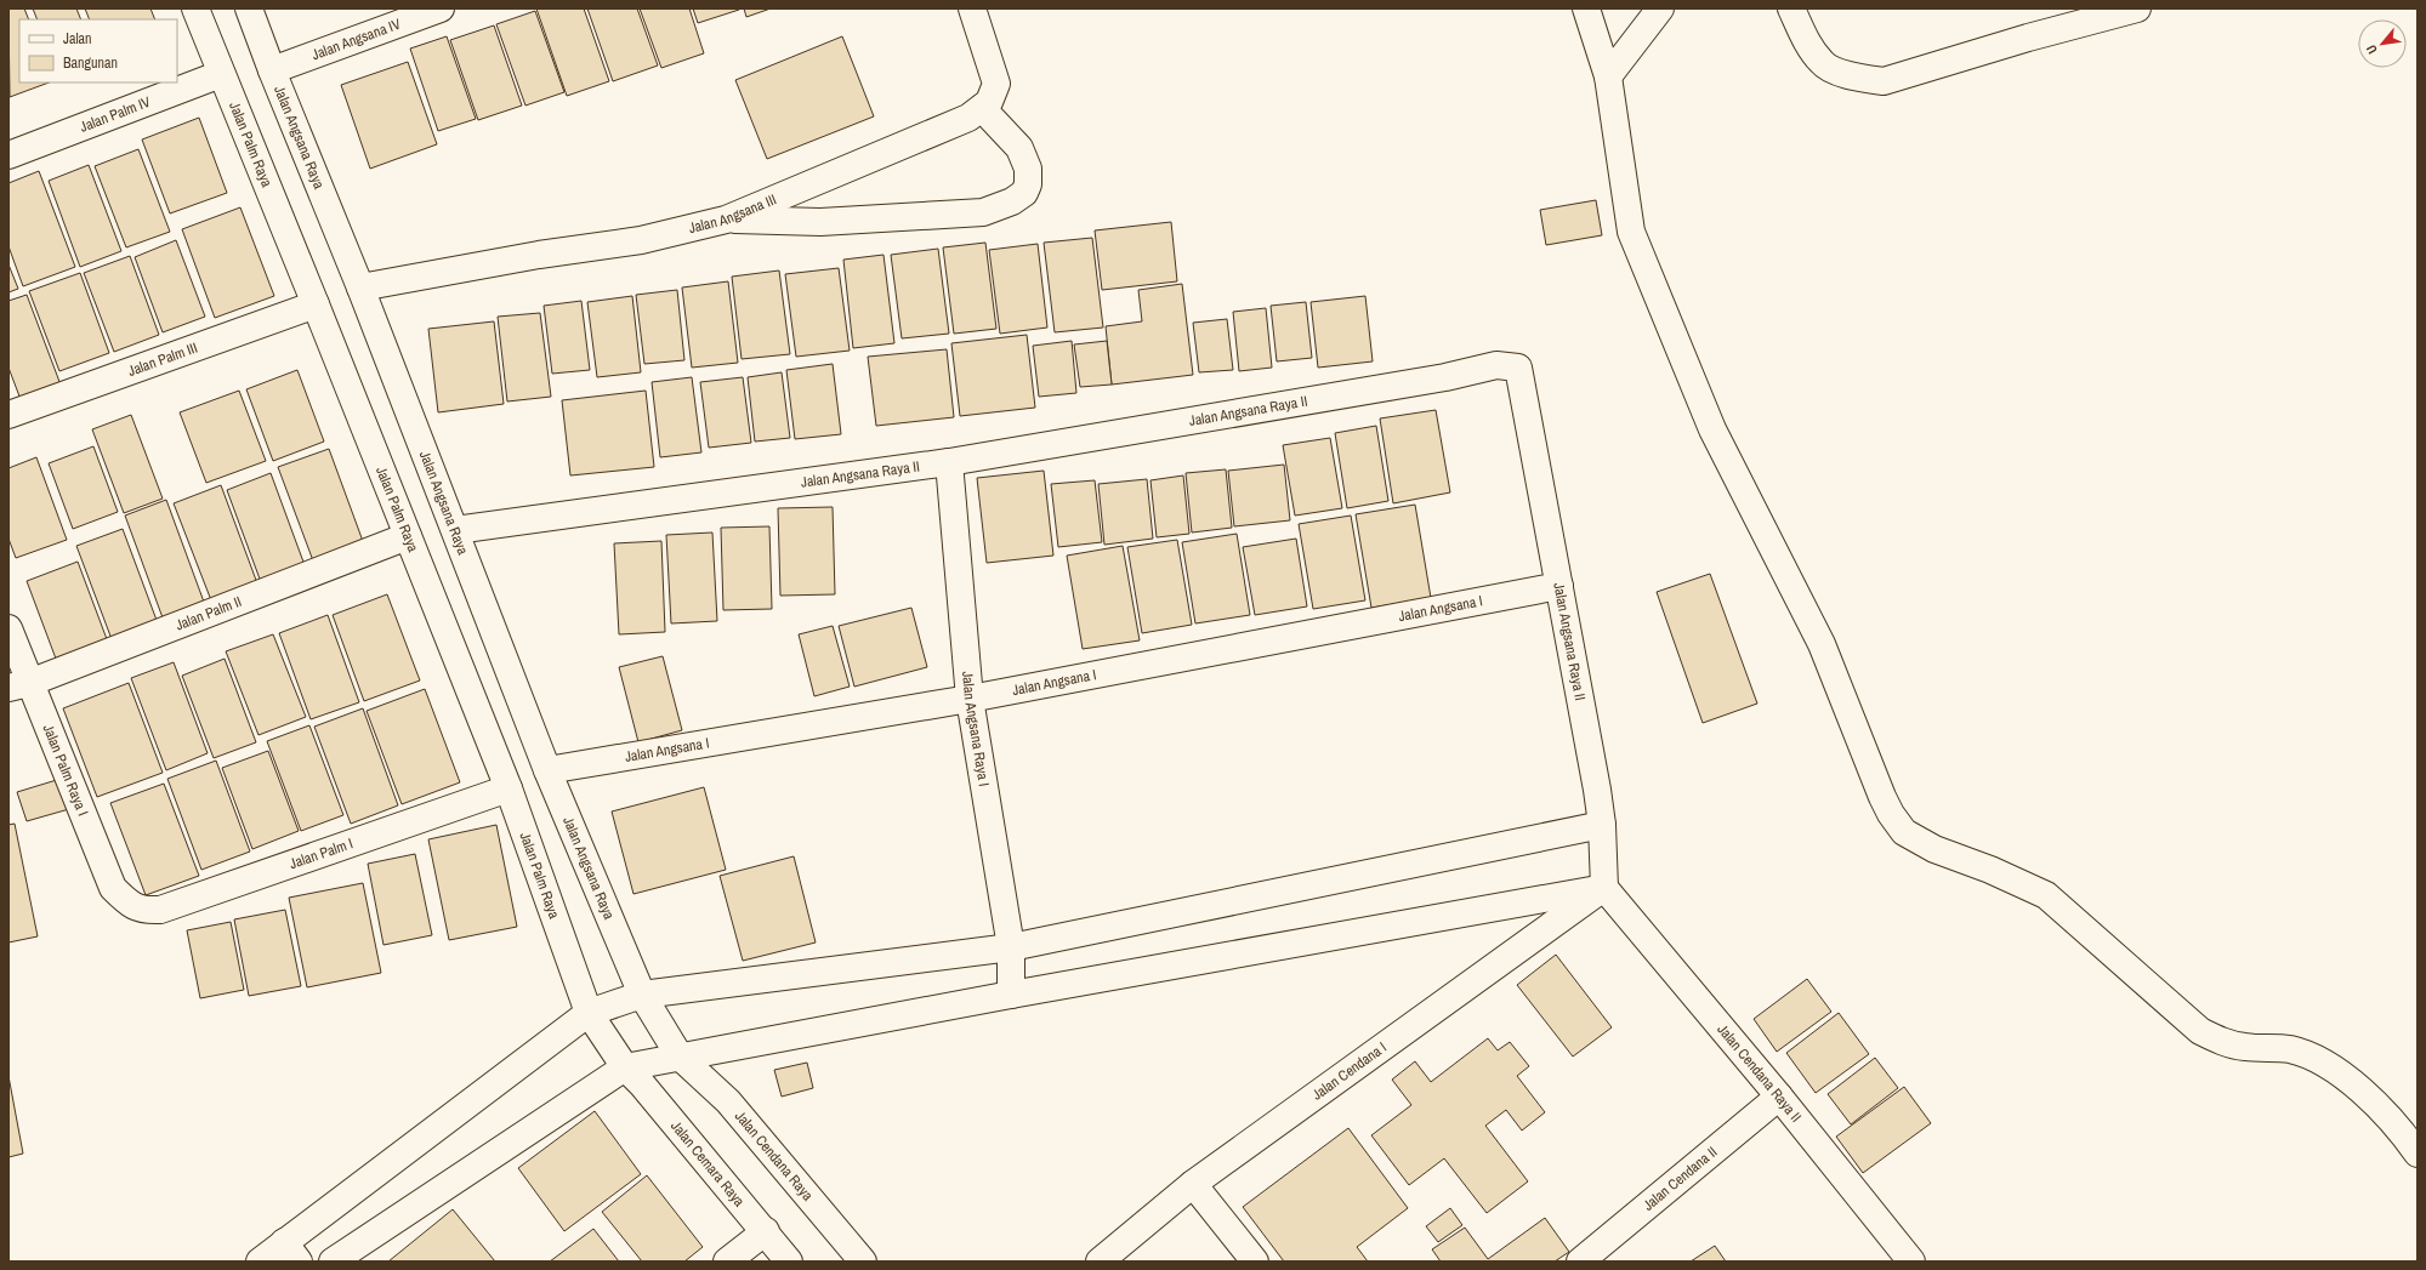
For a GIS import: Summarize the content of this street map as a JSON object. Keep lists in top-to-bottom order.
{
  "streets": {
    "street": [
      "Jalan Angsana IV",
      "Jalan Palm IV",
      "Jalan Angsana Raya",
      "Jalan Palm Raya",
      "Jalan Angsana III",
      "Jalan Palm III",
      "Jalan Angsana Raya II",
      "Jalan Angsana I",
      "Jalan Palm II",
      "Jalan Angsana Raya I",
      "Jalan Palm Raya I",
      "Jalan Palm I",
      "Jalan Cendana I",
      "Jalan Cendana Raya II",
      "Jalan Cendana Raya",
      "Jalan Cemara Raya",
      "Jalan Cendana II"
    ]
  },
  "crossings": [
    ["Jalan Angsana IV", "Jalan Angsana Raya"],
    ["Jalan Palm IV", "Jalan Palm Raya"],
    ["Jalan Angsana Raya", "Jalan Angsana III"],
    ["Jalan Angsana Raya", "Jalan Angsana Raya II"],
    ["Jalan Angsana Raya", "Jalan Angsana I"],
    ["Jalan Angsana Raya", "Jalan Cendana Raya"],
    ["Jalan Palm Raya", "Jalan Palm III"],
    ["Jalan Palm Raya", "Jalan Palm II"],
    ["Jalan Palm Raya", "Jalan Palm I"],
    ["Jalan Palm Raya", "Jalan Cemara Raya"],
    ["Jalan Angsana Raya II", "Jalan Angsana I"],
    ["Jalan Angsana Raya II", "Jalan Angsana Raya I"],
    ["Jalan Angsana Raya II", "Jalan Cendana I"],
    ["Jalan Angsana Raya II", "Jalan Cendana Raya II"],
    ["Jalan Angsana I", "Jalan Angsana Raya I"],
    ["Jalan Palm II", "Jalan Palm Raya I"],
    ["Jalan Palm Raya I", "Jalan Palm I"],
    ["Jalan Cendana I", "Jalan Cendana Raya II"],
    ["Jalan Cendana Raya II", "Jalan Cendana II"]
  ],
  "legend": ["Jalan", "Bangunan"],
  "north": "bottom left"
}
